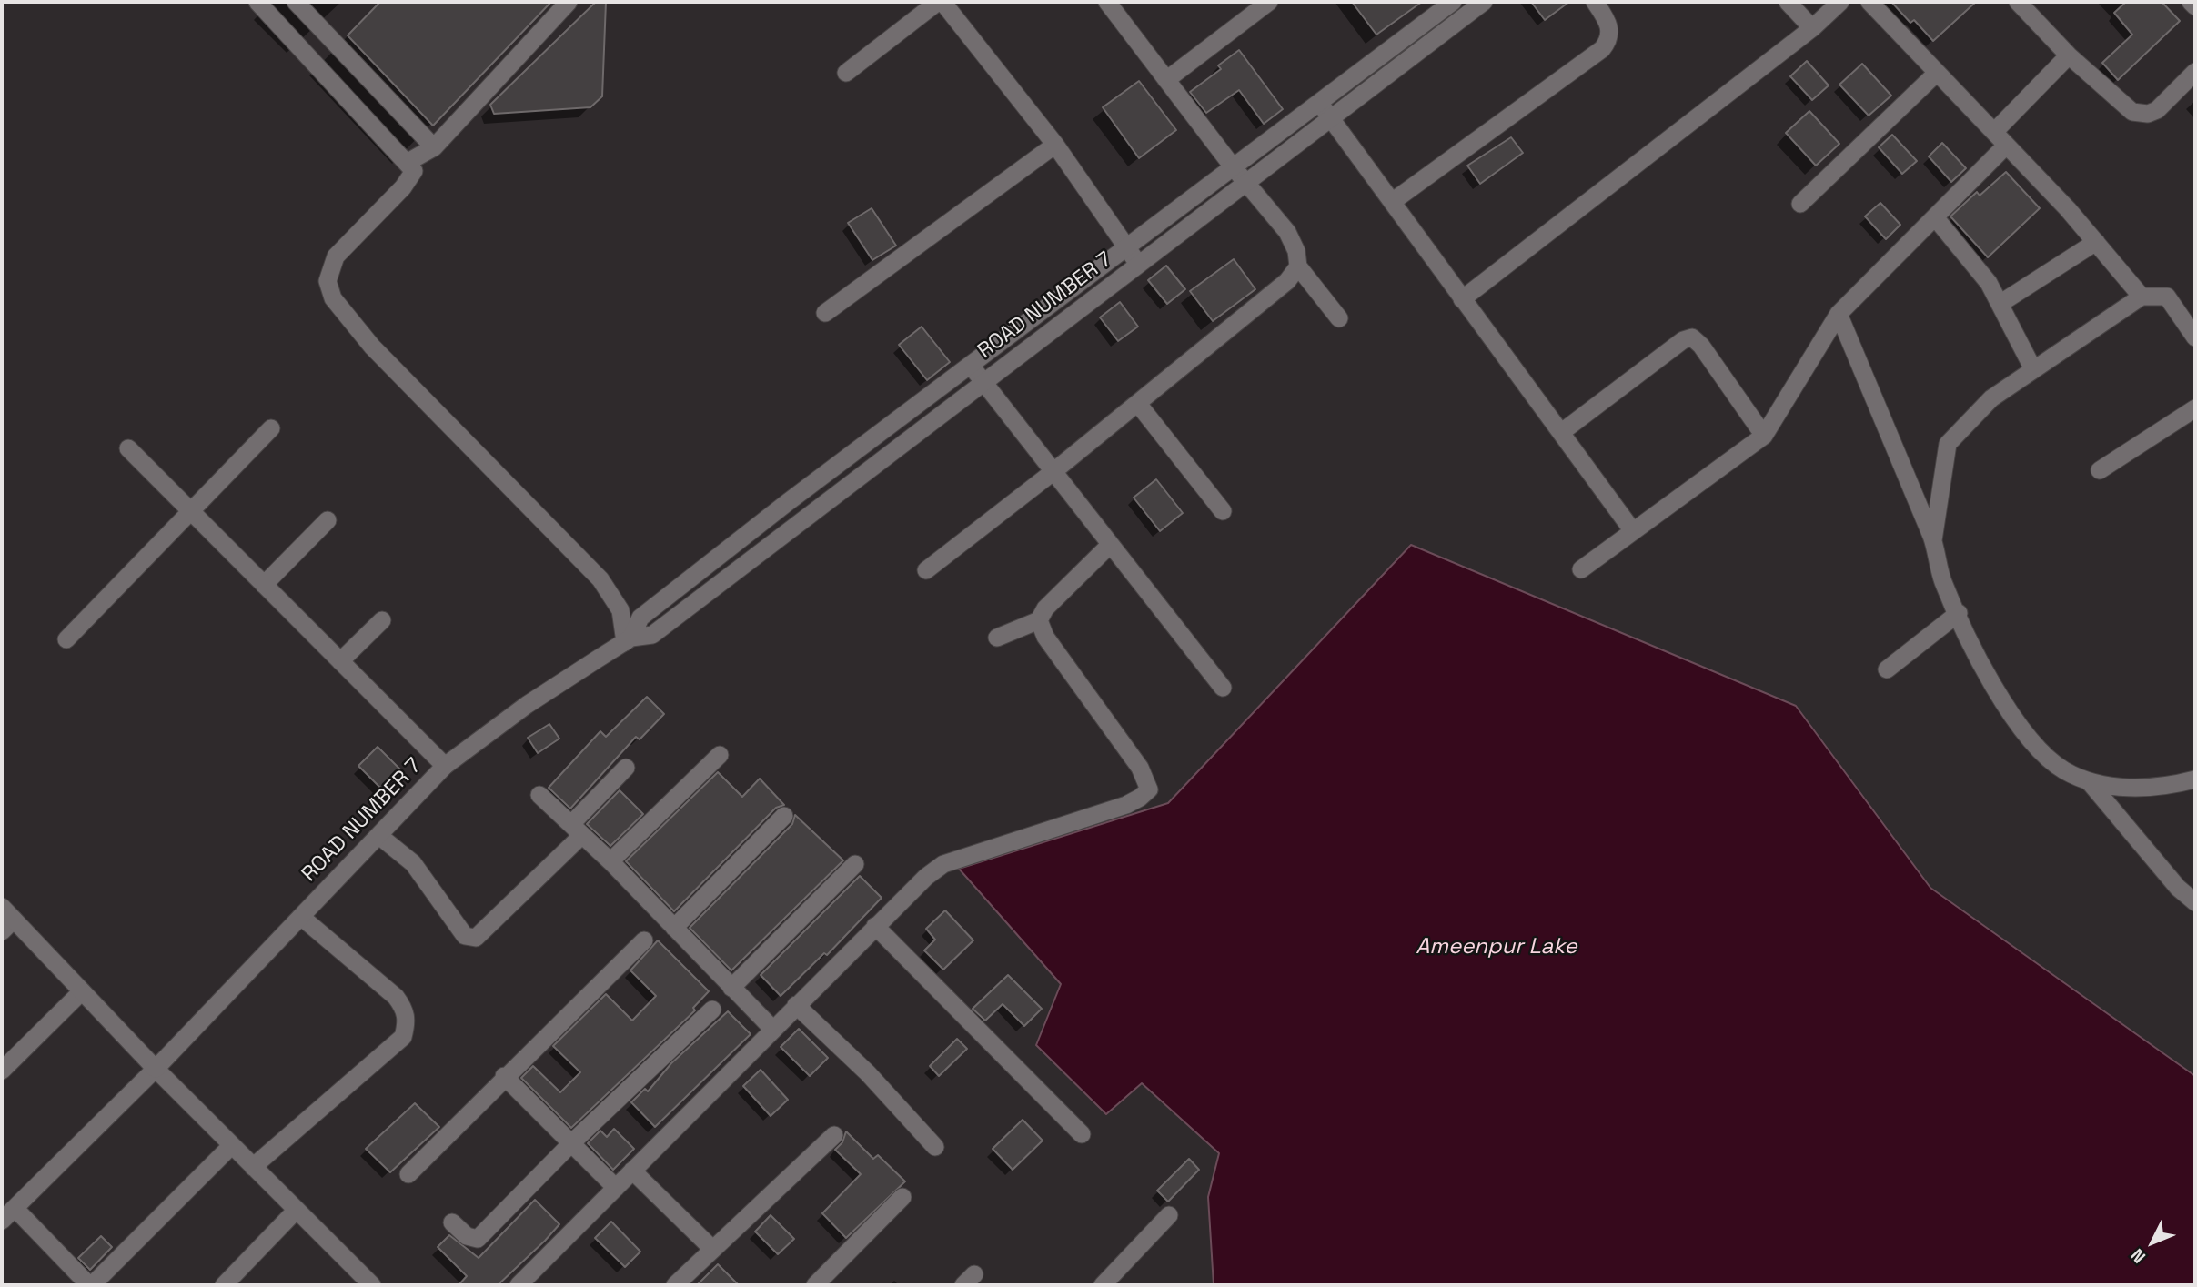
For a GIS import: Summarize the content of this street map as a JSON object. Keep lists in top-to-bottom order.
{
  "streets": {
    "street": ["ROAD NUMBER 7"]
  },
  "water": ["Ameenpur Lake"],
  "north": "bottom left"
}
